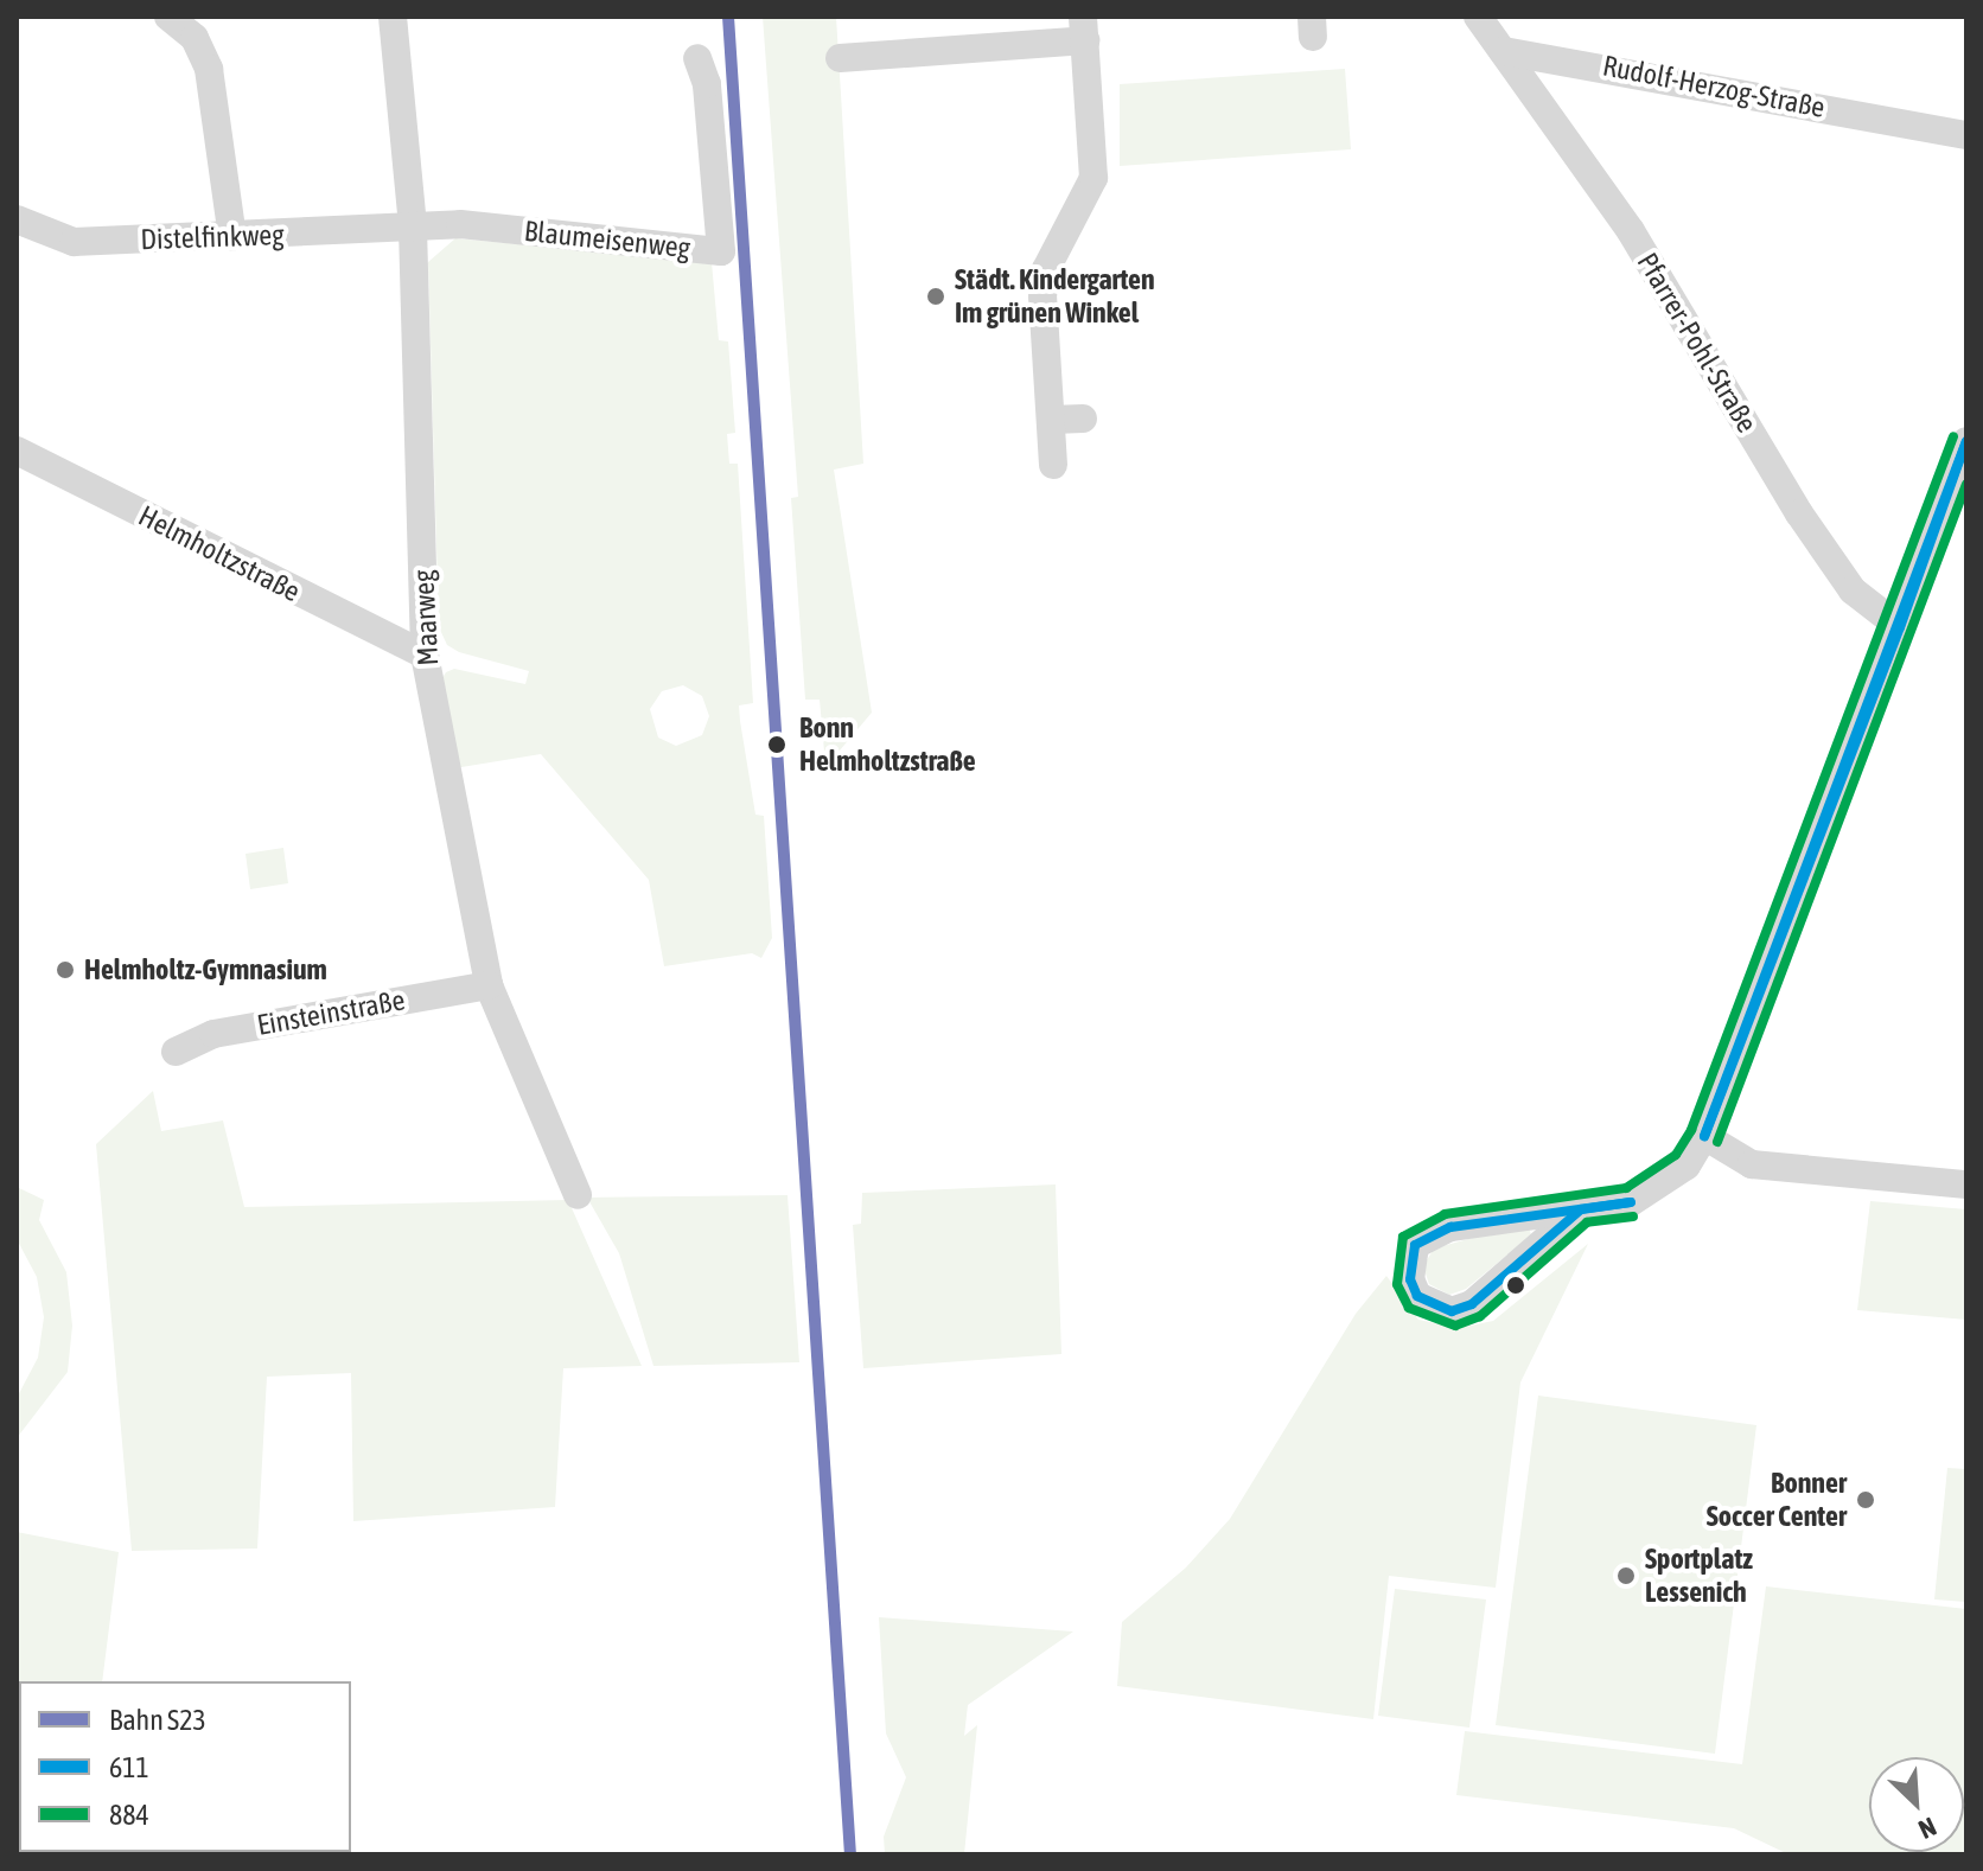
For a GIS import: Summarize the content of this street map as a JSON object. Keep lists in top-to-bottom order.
{
  "streets": {
    "street": [
      "Rudolf-Herzog-Straße",
      "Distelfinkweg",
      "Blaumeisenweg",
      "Pfarrer-Pohl-Straße",
      "Helmholtzstraße",
      "Maarweg",
      "Einsteinstraße"
    ]
  },
  "crossings": [
    ["Rudolf-Herzog-Straße", "Pfarrer-Pohl-Straße"],
    ["Distelfinkweg", "Blaumeisenweg"],
    ["Distelfinkweg", "Maarweg"],
    ["Blaumeisenweg", "Maarweg"],
    ["Helmholtzstraße", "Maarweg"],
    ["Maarweg", "Einsteinstraße"]
  ],
  "places": [
    "Städt. Kindergarten Im grünen Winkel",
    "Bonn Helmholtzstraße",
    "Helmholtz-Gymnasium",
    "Bonner Soccer Center",
    "Sportplatz Lessenich"
  ],
  "lines": ["rail line S23", "transit line 884", "transit line 611"],
  "legend": ["Bahn S23", "611", "884"],
  "north": "bottom right"
}
